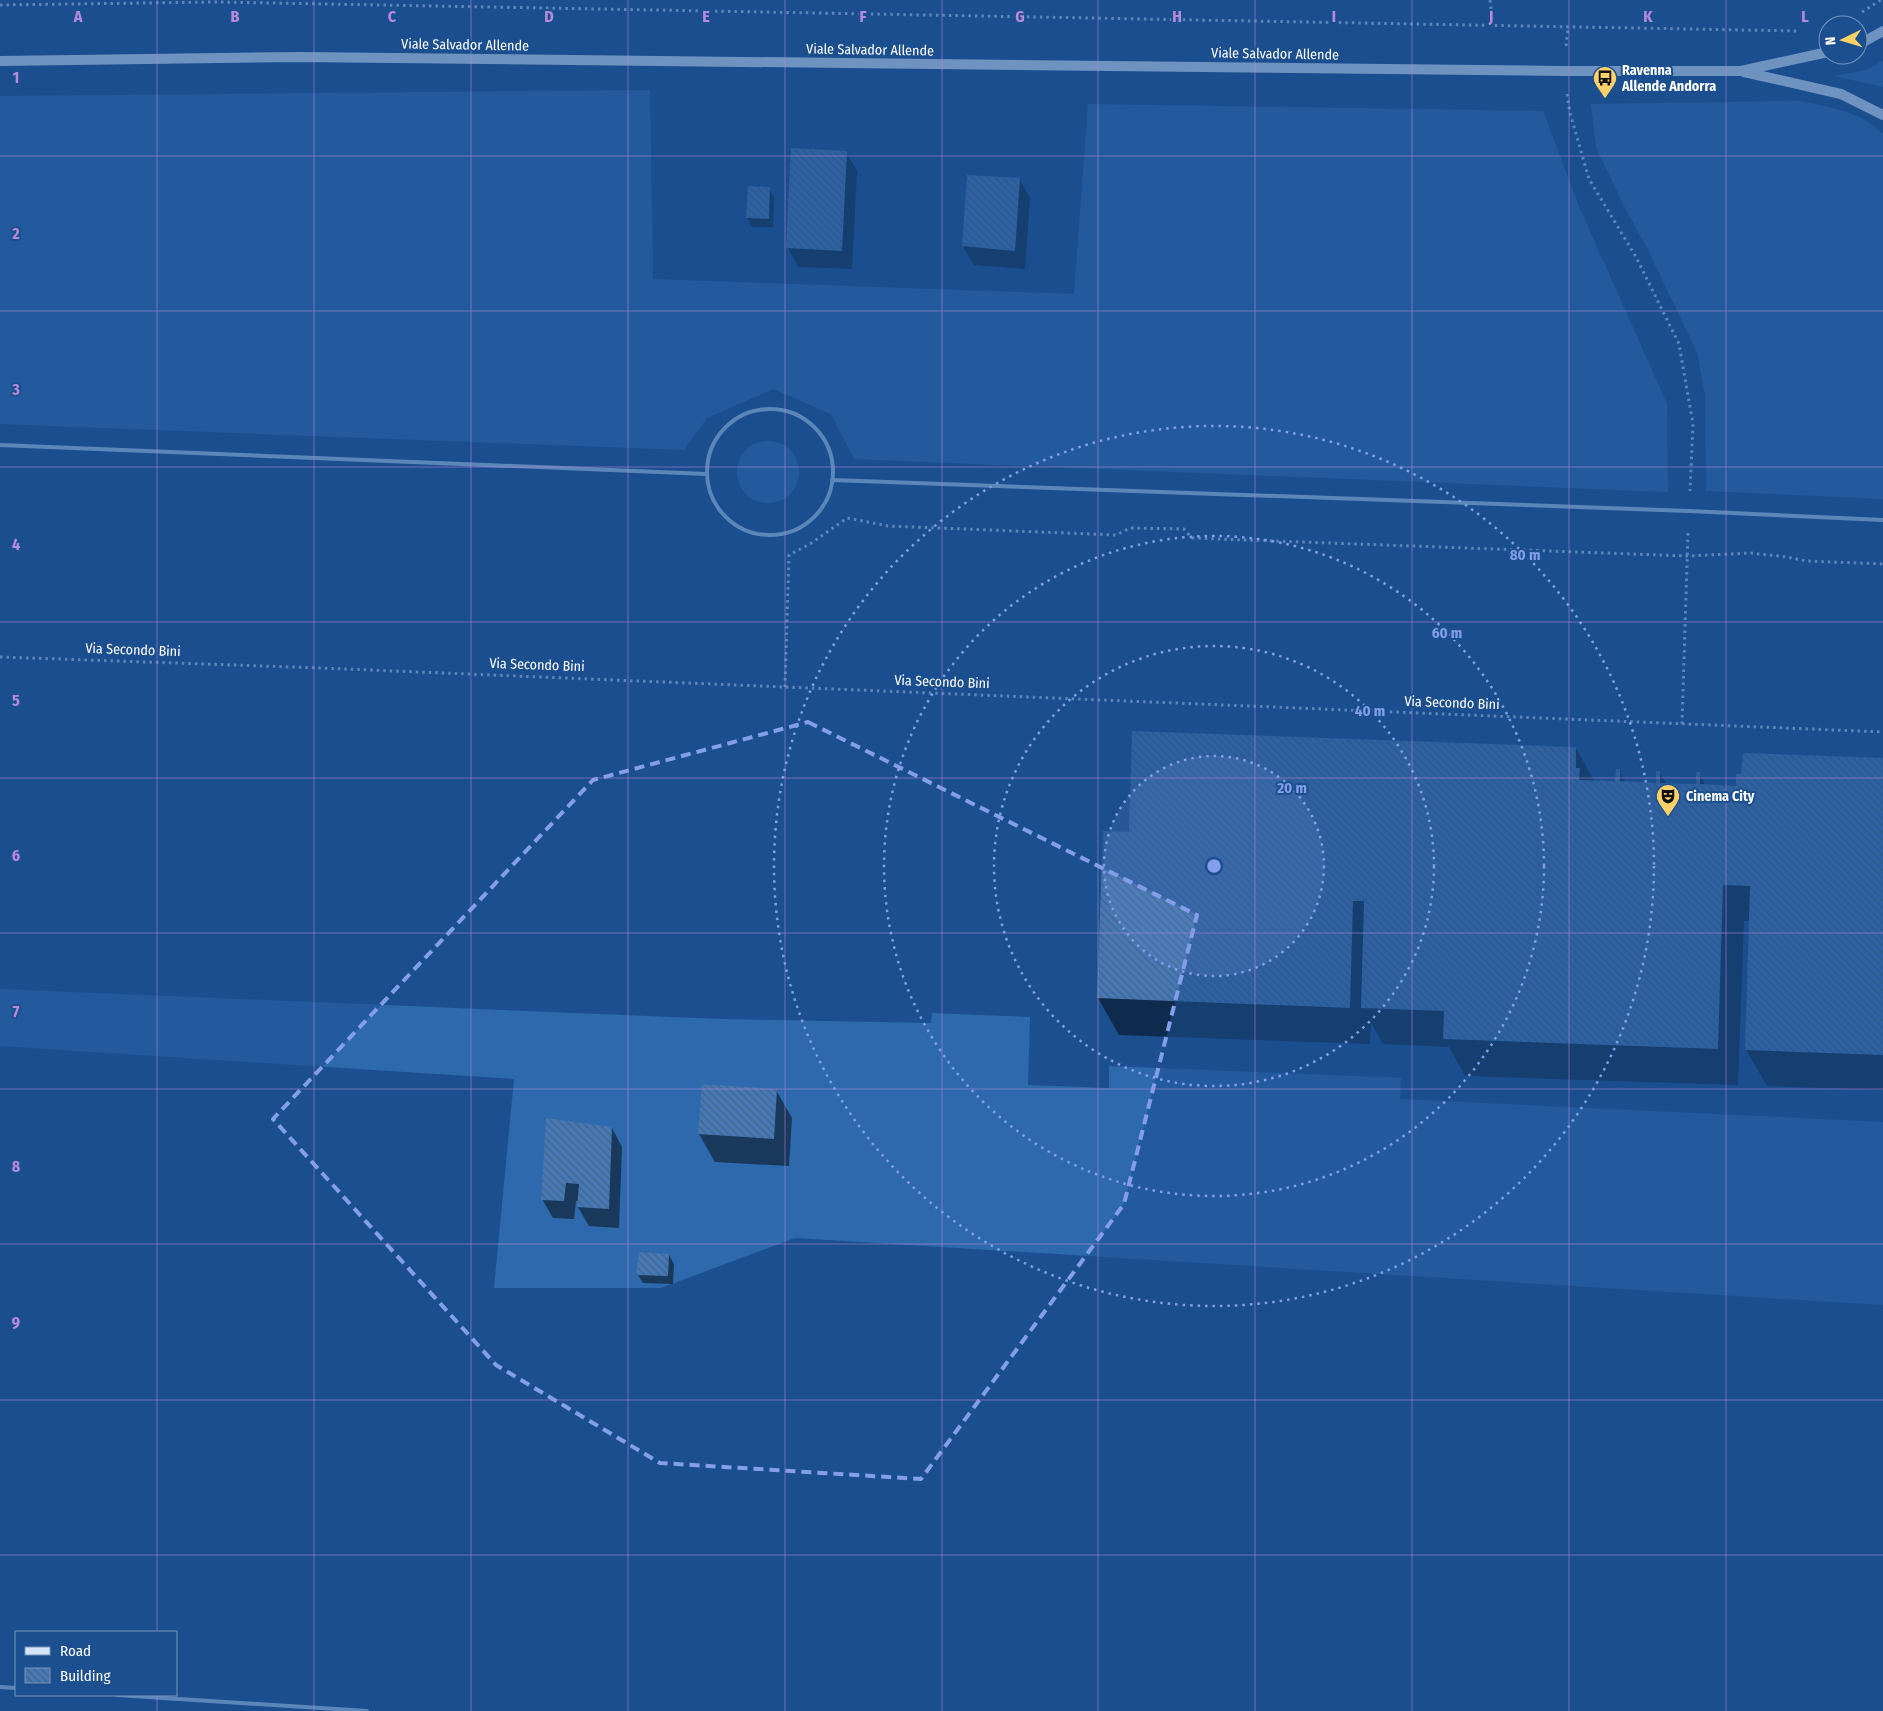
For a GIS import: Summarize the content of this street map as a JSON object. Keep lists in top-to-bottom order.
{
  "streets": {
    "main road": ["Viale Salvador Allende"],
    "path": ["Via Secondo Bini"]
  },
  "places": {
    "bus stop": ["Ravenna Allende Andorra"],
    "theatre": ["Cinema City"]
  },
  "legend": ["Road", "Building"],
  "north": "left",
  "grid": {
    "columns": [
      "A",
      "B",
      "C",
      "D",
      "E",
      "F",
      "G",
      "H",
      "I",
      "J",
      "K",
      "L"
    ],
    "rows": [
      "1",
      "2",
      "3",
      "4",
      "5",
      "6",
      "7",
      "8",
      "9"
    ]
  },
  "rings": [
    "80 m",
    "60 m",
    "40 m",
    "20 m"
  ]
}
